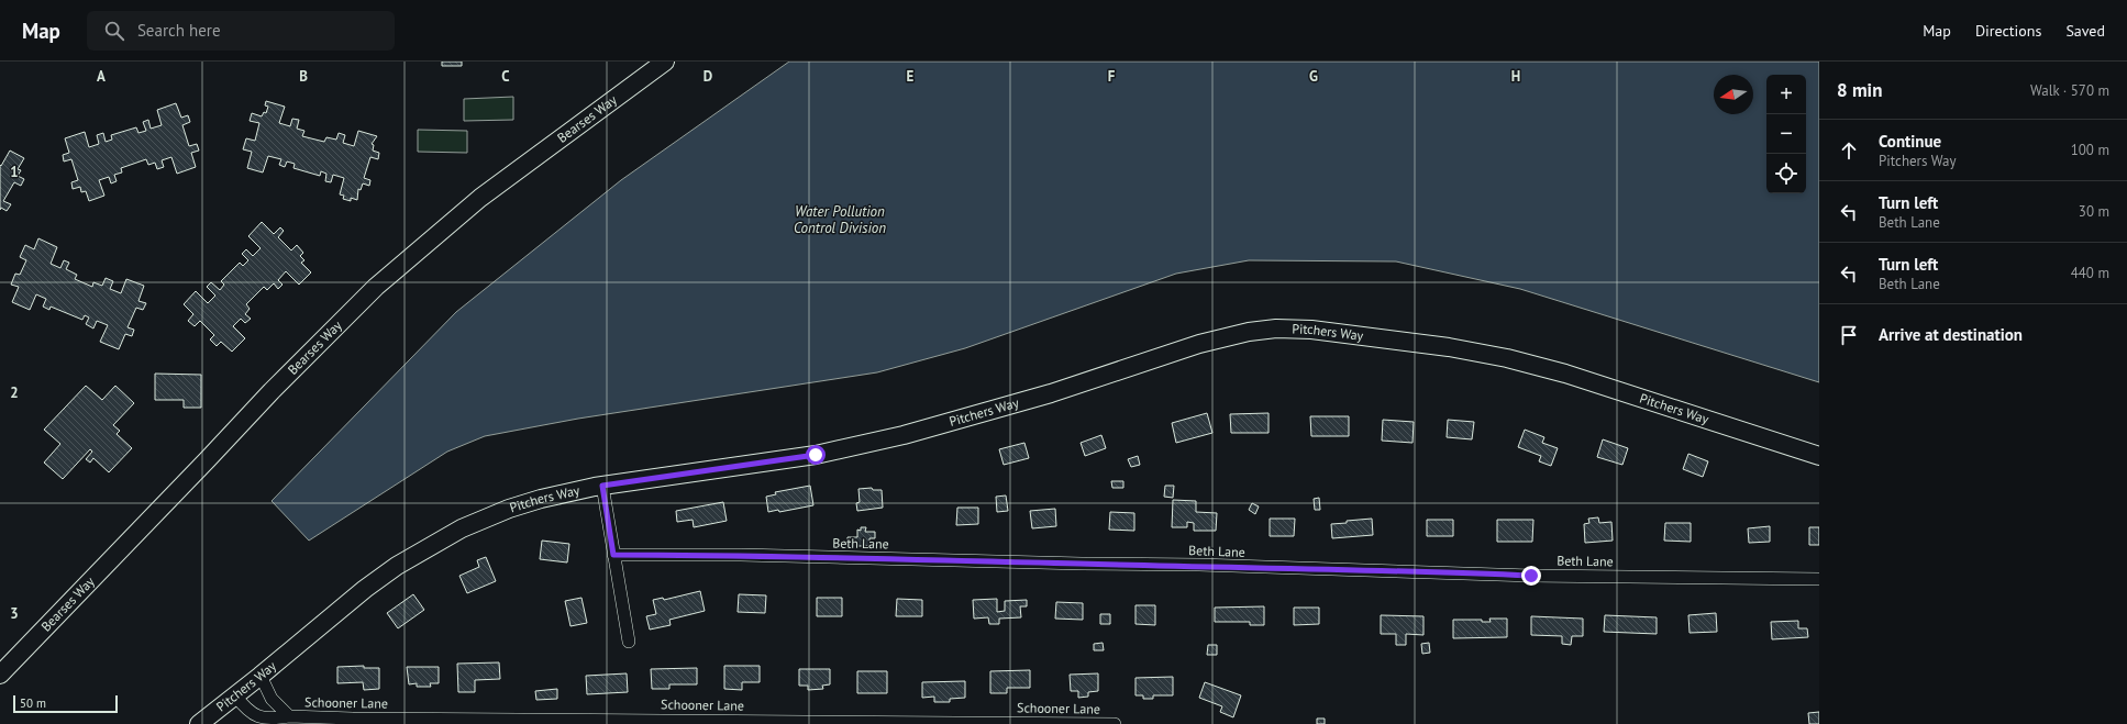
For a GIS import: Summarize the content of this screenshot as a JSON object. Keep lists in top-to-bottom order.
{
  "streets": {
    "main road": ["Bearses Way", "Pitchers Way"],
    "street": ["Beth Lane", "Schooner Lane"]
  },
  "crossings": [
    ["Pitchers Way", "Schooner Lane"]
  ],
  "water": ["Water Pollution Control Division"],
  "scale_bar": "50 m",
  "north": "left",
  "page": {
    "header": "Map",
    "search": "Search here",
    "nav": ["Map", "Directions", "Saved"],
    "heading": ["8 min", "Walk · 570 m"],
    "map_buttons": ["+", "−"],
    "list": [
      ["Continue", "Pitchers Way", "100 m"],
      ["Turn left", "Beth Lane", "30 m"],
      ["Turn left", "Beth Lane", "440 m"],
      "Arrive at destination"
    ],
    "scale": "50 m"
  },
  "grid": {
    "columns": [
      "A",
      "B",
      "C",
      "D",
      "E",
      "F",
      "G",
      "H"
    ],
    "rows": ["1", "2", "3"]
  }
}
